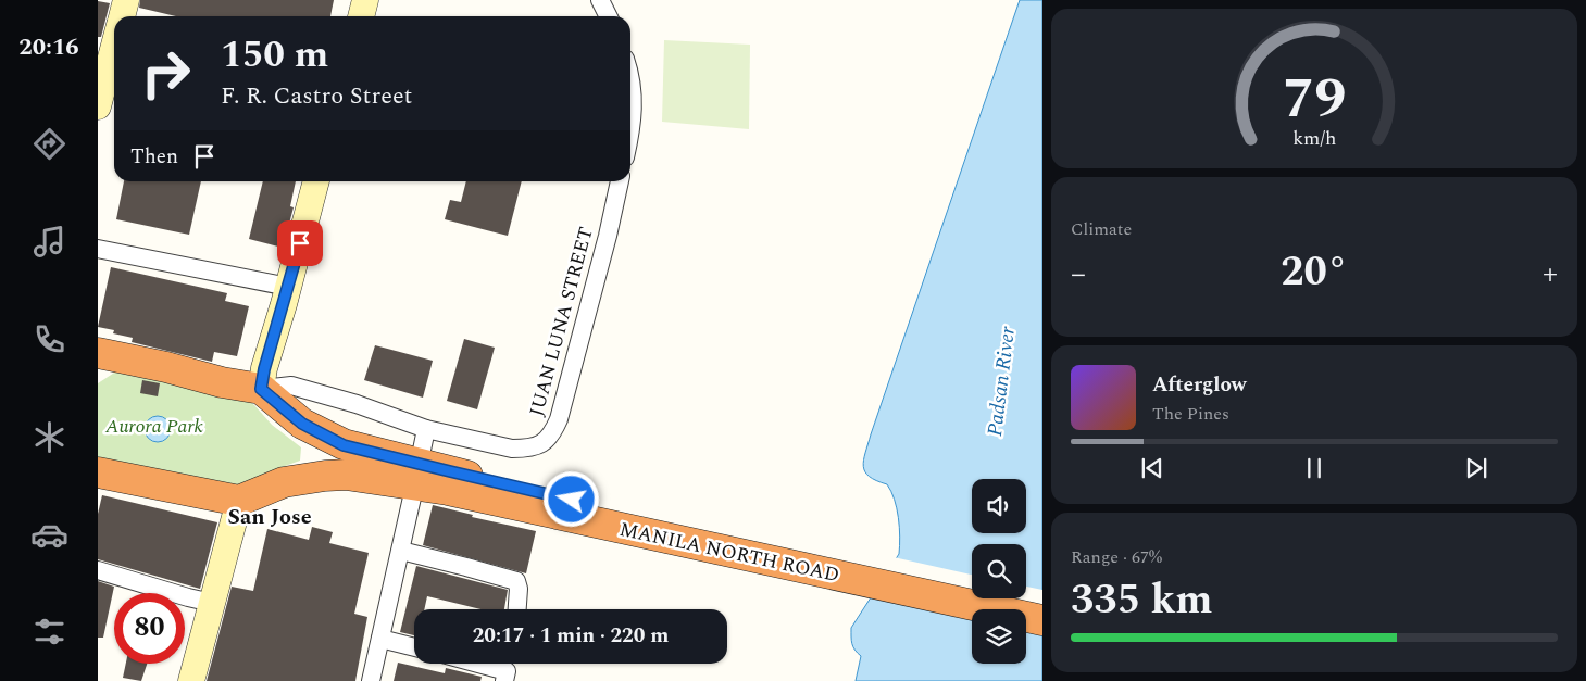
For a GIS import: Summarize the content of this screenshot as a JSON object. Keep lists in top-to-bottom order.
{
  "streets": {
    "highway": ["MANILA NORTH ROAD"],
    "street": ["JUAN LUNA STREET"]
  },
  "crossings": [
    ["JUAN LUNA STREET", "MANILA NORTH ROAD"]
  ],
  "districts": ["San Jose"],
  "water": ["Padsan River"],
  "parks": ["Aurora Park"],
  "page": {
    "tabs": "20:16",
    "turn": ["150 m", "F. R. Castro Street"],
    "then": "Then",
    "tile": [
      "Climate",
      ["Range · 67%", "335 km"]
    ],
    "heat": ["−", "20°", "+"],
    "song": ["Afterglow", "The Pines"],
    "limit": "80",
    "trip": "20:17 · 1 min · 220 m",
    "gauge": ["79", "km/h"]
  }
}
